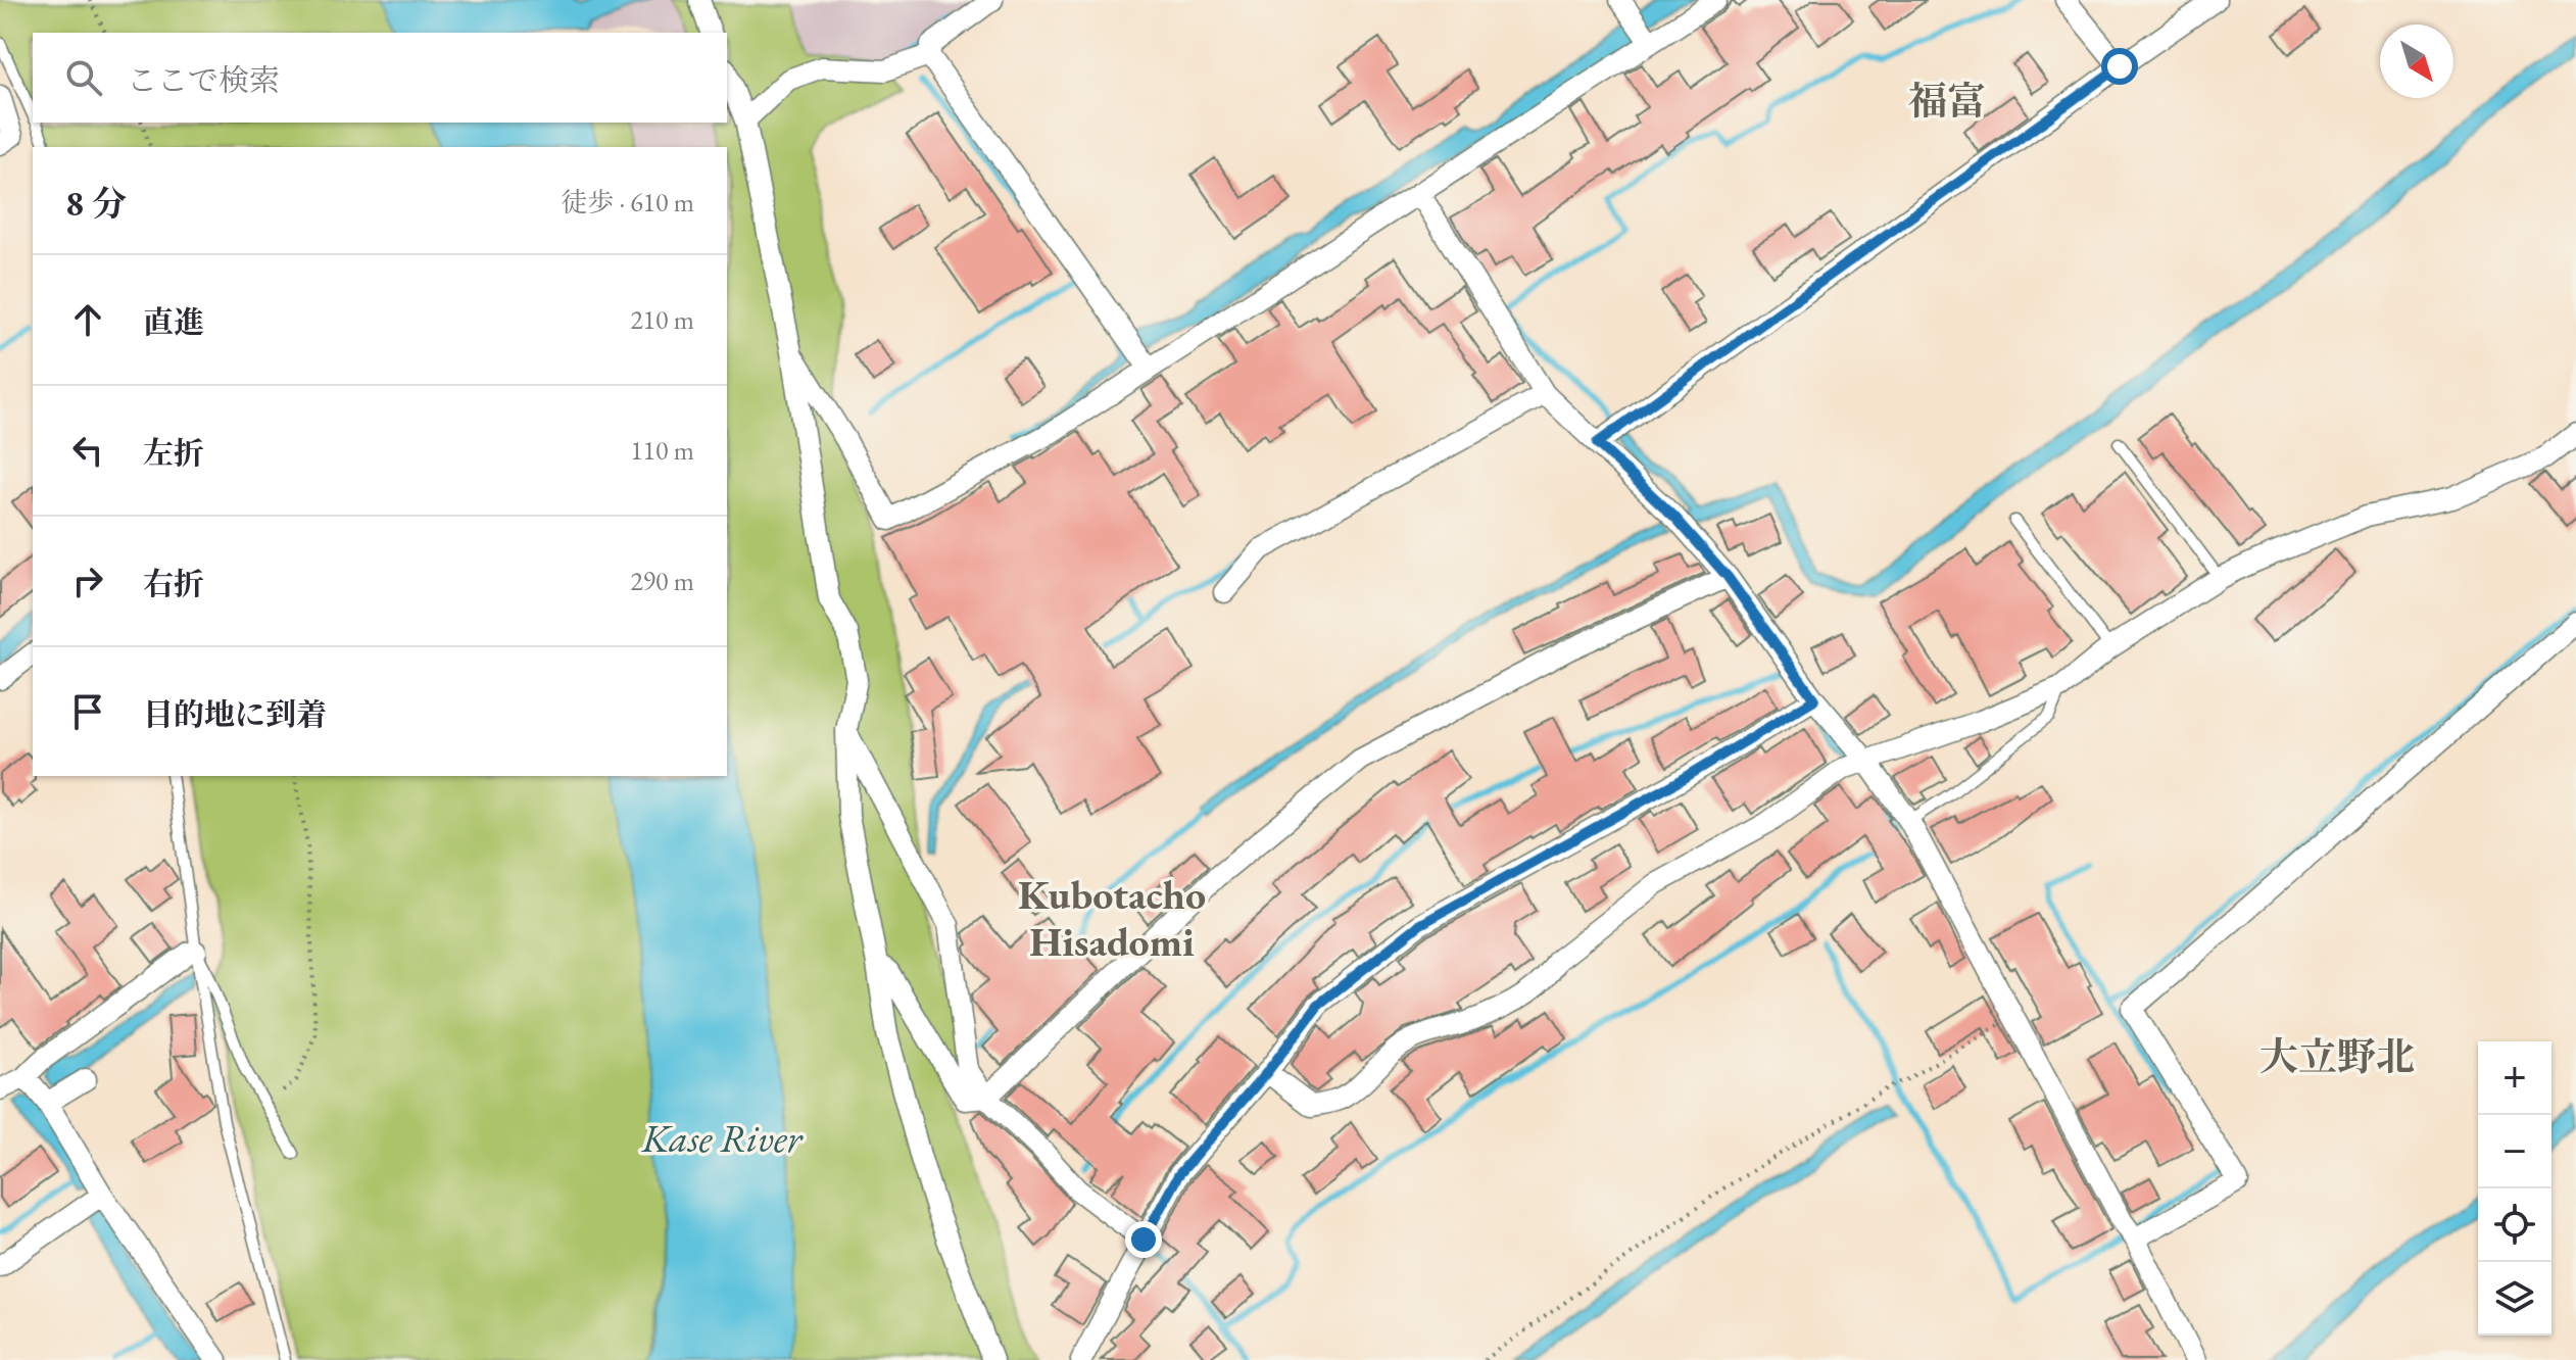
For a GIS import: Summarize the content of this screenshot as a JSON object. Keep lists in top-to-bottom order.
{
  "districts": ["福富", "Kubotacho Hisadomi", "大立野北"],
  "water": ["Kase River"],
  "north": "bottom right",
  "page": {
    "search": "ここで検索",
    "heading": ["8 分", "徒歩 · 610 m"],
    "list": [
      ["直進", "210 m"],
      ["左折", "110 m"],
      ["右折", "290 m"],
      "目的地に到着"
    ],
    "map_buttons": ["+", "−"]
  }
}
